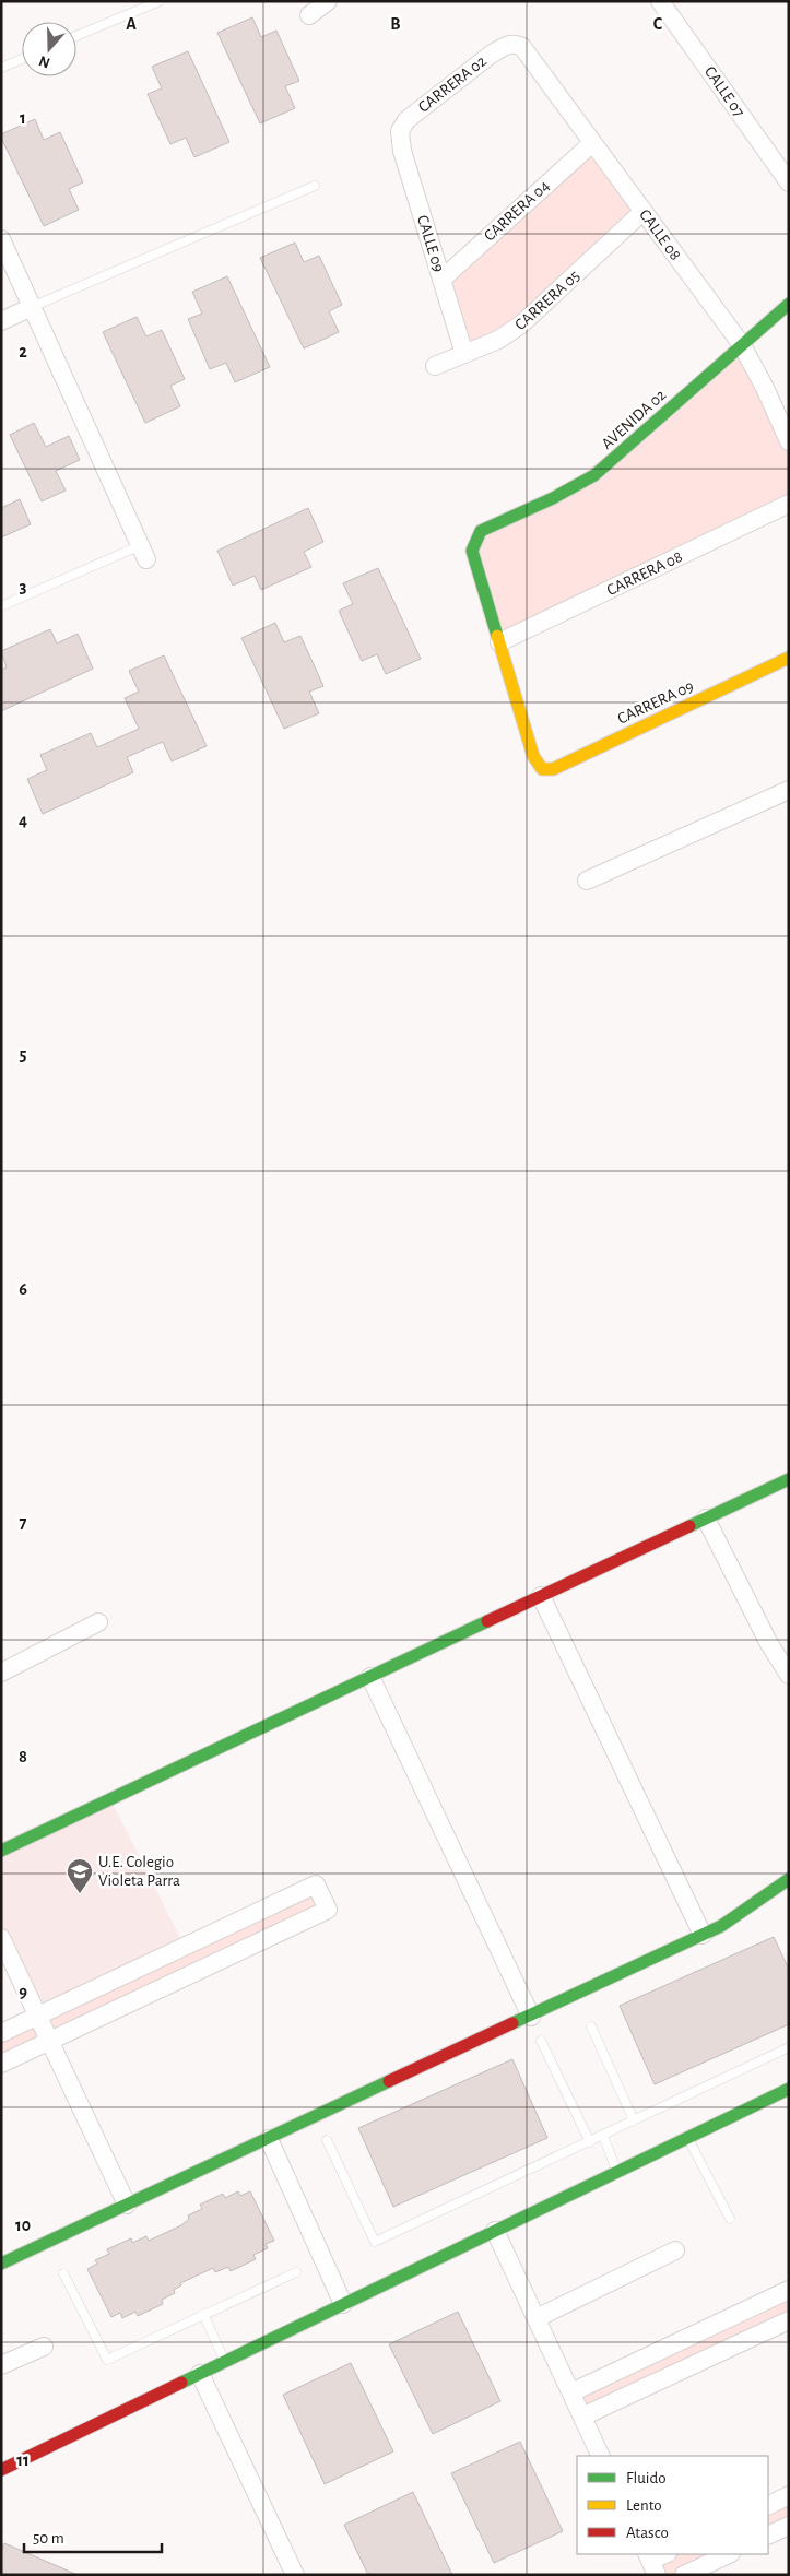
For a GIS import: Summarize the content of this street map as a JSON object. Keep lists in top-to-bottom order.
{
  "streets": {
    "street": [
      "CARRERA 02",
      "CALLE 07",
      "CARRERA 04",
      "CALLE 08",
      "CALLE 09",
      "CARRERA 05",
      "AVENIDA 02",
      "CARRERA 08",
      "CARRERA 09"
    ]
  },
  "crossings": [
    ["CARRERA 02", "CALLE 08"],
    ["CARRERA 02", "CALLE 09"],
    ["CARRERA 04", "CALLE 08"],
    ["CARRERA 04", "CALLE 09"],
    ["CALLE 08", "CARRERA 05"],
    ["CALLE 08", "AVENIDA 02"],
    ["CALLE 09", "CARRERA 05"],
    ["AVENIDA 02", "CARRERA 08"],
    ["AVENIDA 02", "CARRERA 09"],
    ["CARRERA 08", "CARRERA 09"]
  ],
  "places": {
    "school or university": ["U.E. Colegio Violeta Parra"]
  },
  "legend": ["Fluido", "Lento", "Atasco"],
  "scale_bar": "50 m",
  "north": "bottom",
  "grid": {
    "columns": ["A", "B", "C"],
    "rows": [
      "1",
      "2",
      "3",
      "4",
      "5",
      "6",
      "7",
      "8",
      "9",
      "10",
      "11"
    ]
  }
}
